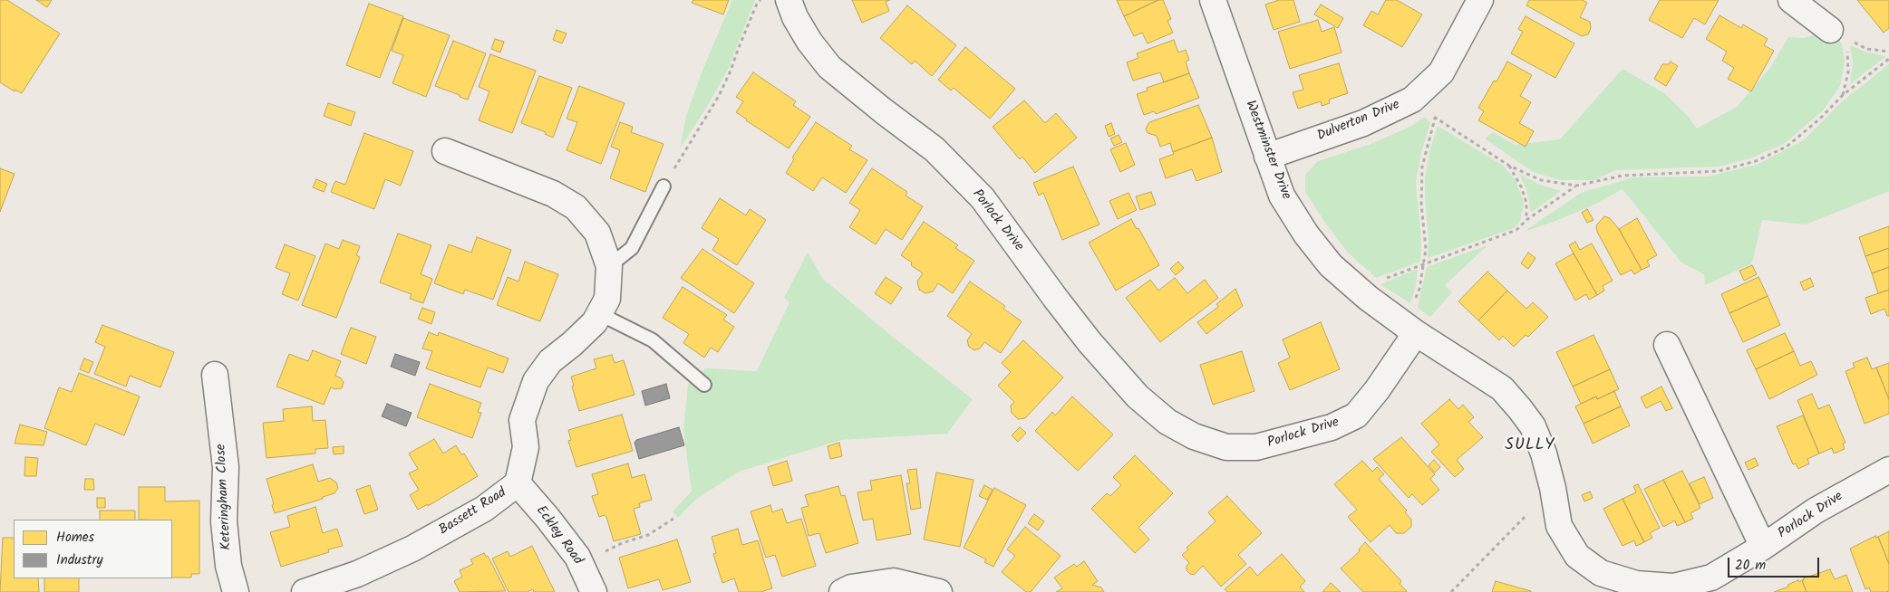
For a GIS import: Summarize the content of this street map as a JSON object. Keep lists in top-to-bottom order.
{
  "streets": {
    "street": [
      "Dulverton Drive",
      "Westminster Drive",
      "Porlock Drive",
      "Keteringham Close",
      "Bassett Road",
      "Eckley Road"
    ]
  },
  "crossings": [
    ["Dulverton Drive", "Westminster Drive"],
    ["Westminster Drive", "Porlock Drive"],
    ["Bassett Road", "Eckley Road"]
  ],
  "districts": ["SULLY"],
  "legend": ["Homes", "Industry"],
  "scale_bar": "20 m"
}
